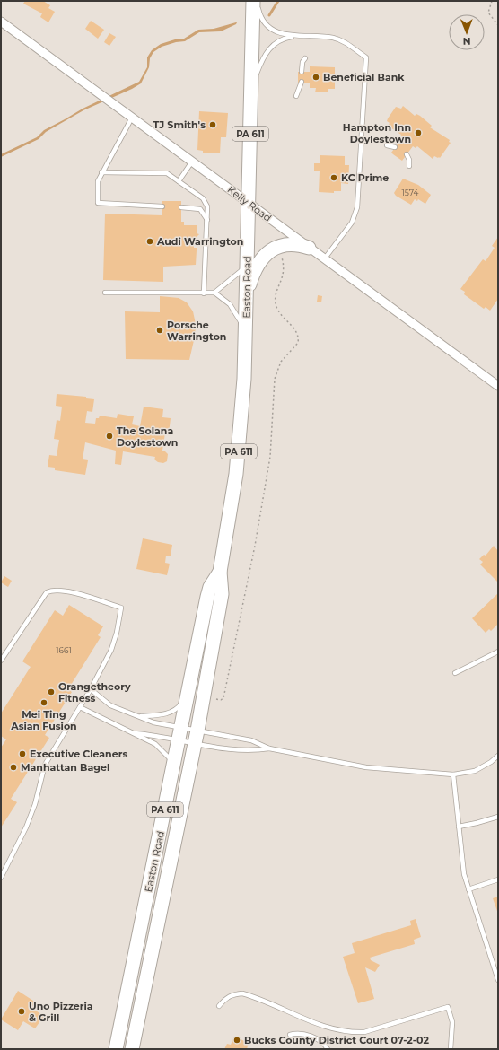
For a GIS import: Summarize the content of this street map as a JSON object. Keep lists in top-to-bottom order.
{
  "streets": {
    "highway": ["PA 611", "Easton Road"],
    "street": ["Kelly Road"]
  },
  "crossings": [
    ["Kelly Road", "Easton Road"]
  ],
  "places": [
    "Beneficial Bank",
    "TJ Smith's",
    "Hampton Inn Doylestown",
    "KC Prime",
    "Audi Warrington",
    "Porsche Warrington",
    "The Solana Doylestown",
    "Orangetheory Fitness",
    "Mei Ting Asian Fusion",
    "Executive Cleaners",
    "Manhattan Bagel",
    "Uno Pizzeria & Grill",
    "Bucks County District Court 07-2-02"
  ],
  "house_numbers": ["1574", "1661"],
  "north": "bottom"
}
